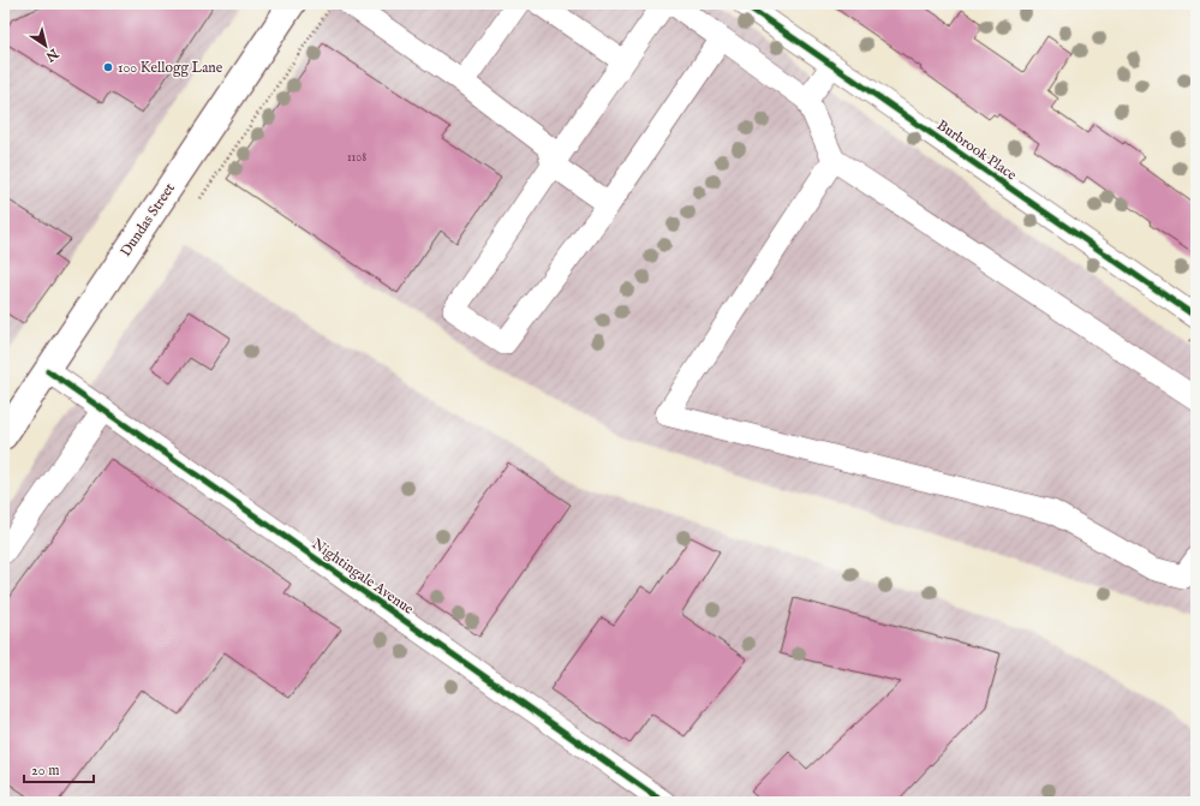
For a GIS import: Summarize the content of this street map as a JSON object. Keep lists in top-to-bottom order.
{
  "streets": {
    "main road": ["Dundas Street"],
    "street": ["Burbrook Place", "Nightingale Avenue"]
  },
  "crossings": [
    ["Dundas Street", "Nightingale Avenue"]
  ],
  "places": ["100 Kellogg Lane"],
  "house_numbers": ["1108"],
  "scale_bar": "20 m",
  "north": "bottom right"
}
